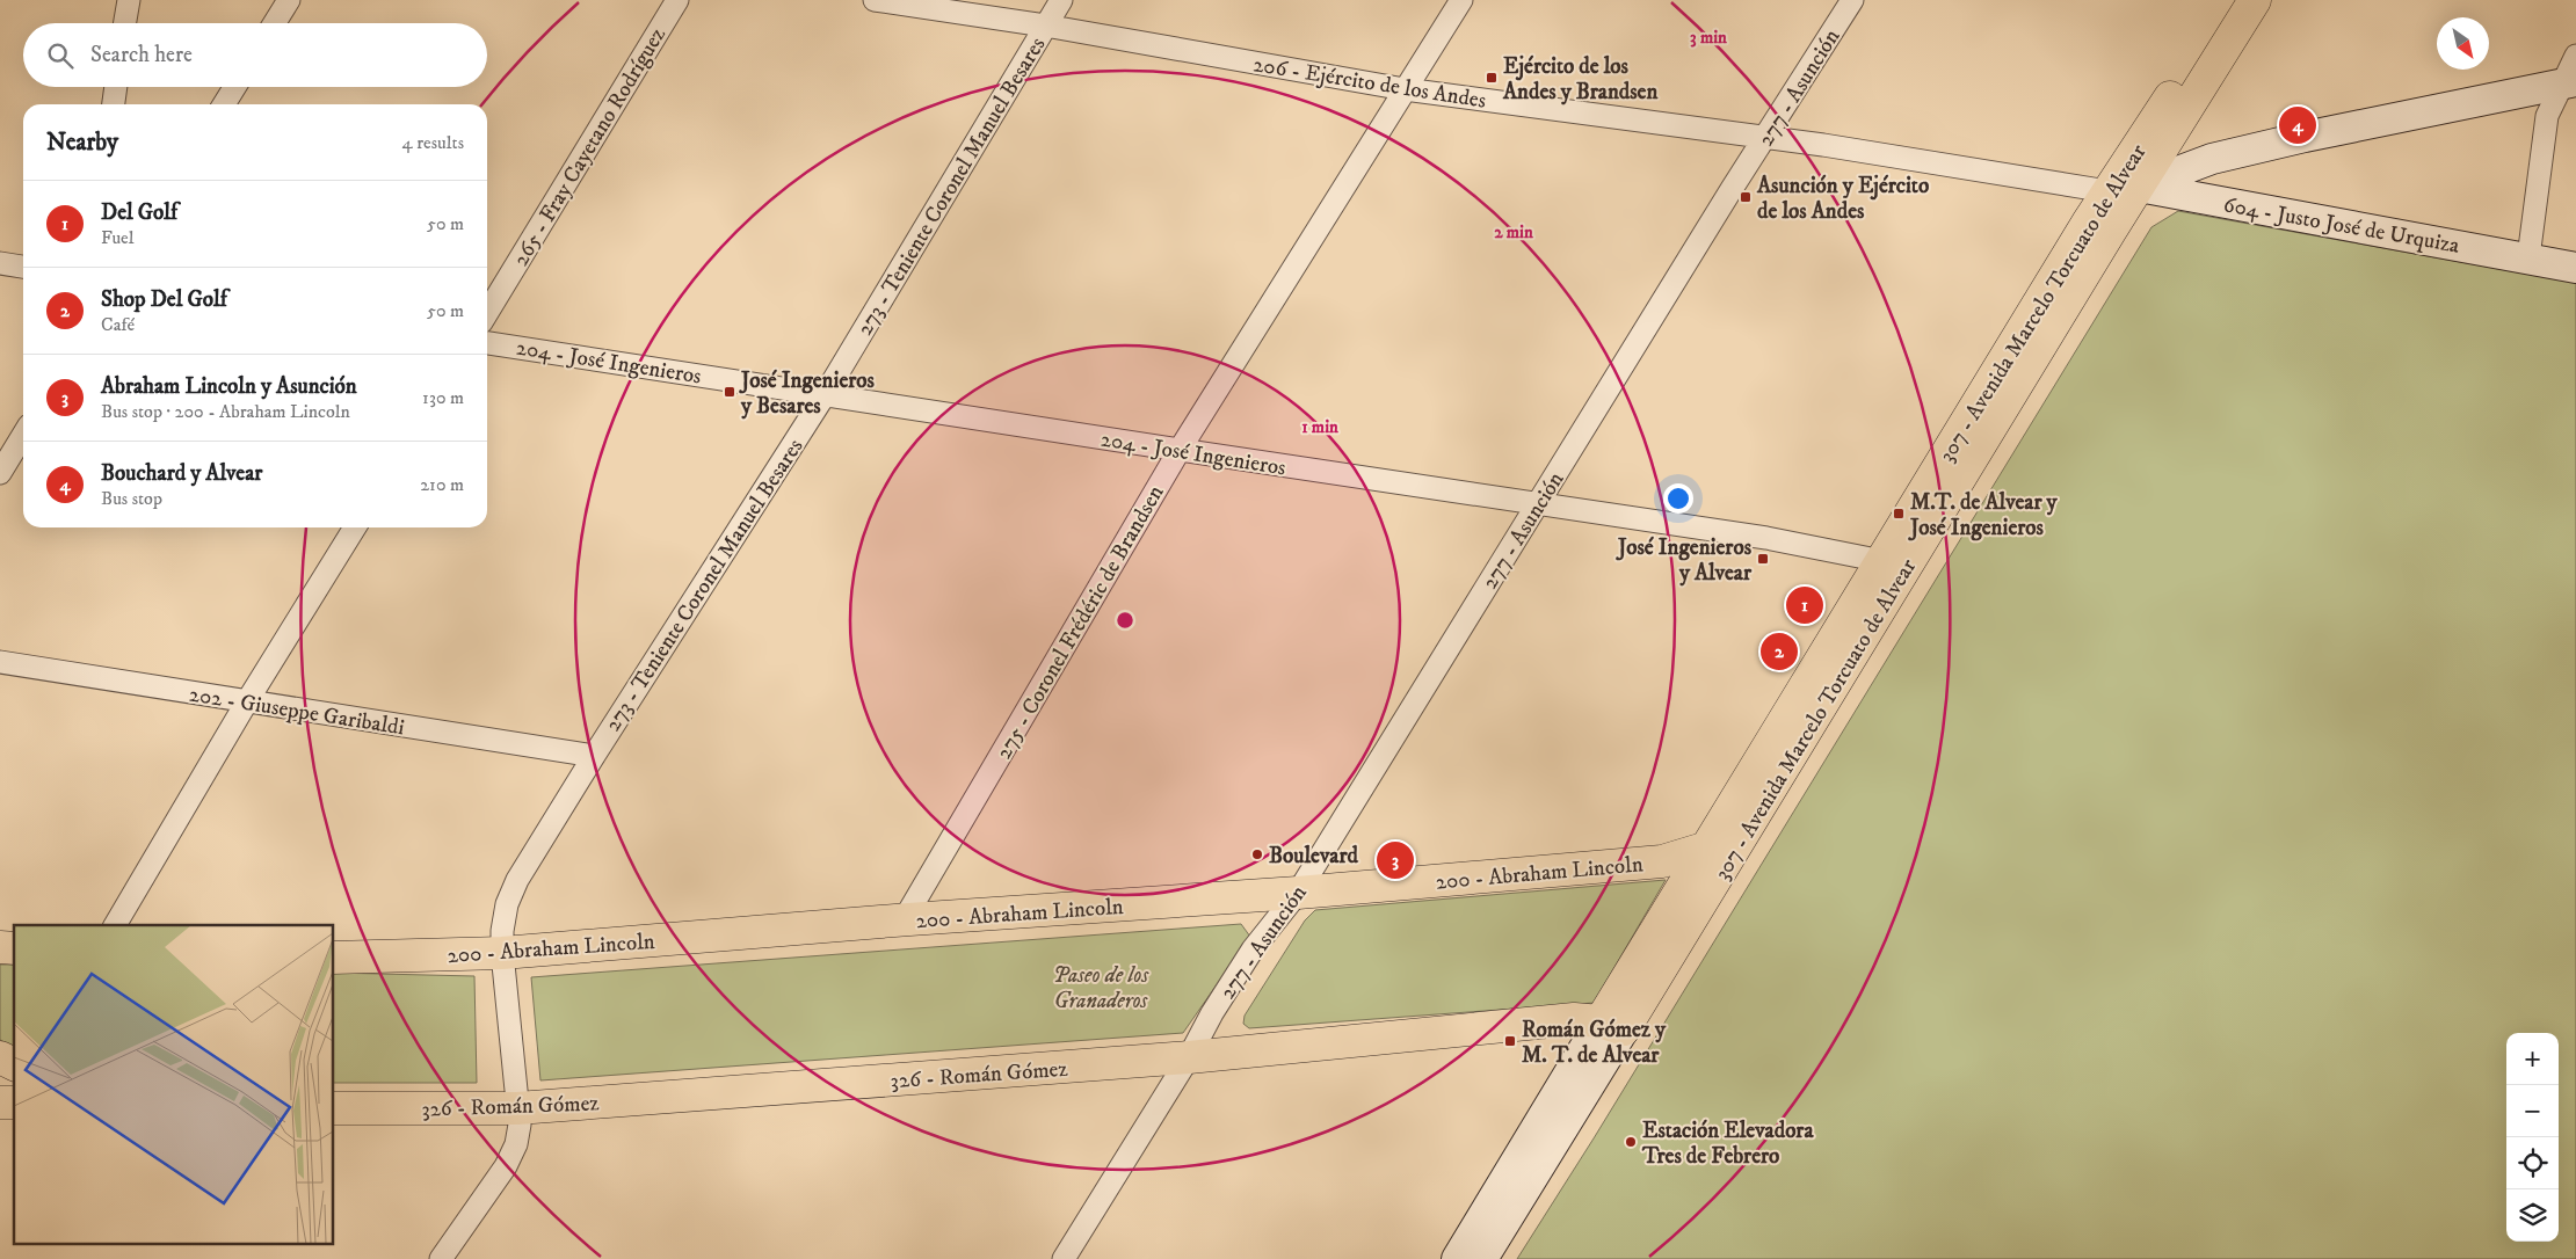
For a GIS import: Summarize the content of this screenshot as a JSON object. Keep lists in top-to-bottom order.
{
  "streets": {
    "main road": [
      "604 - Justo José de Urquiza",
      "307 - Avenida Marcelo Torcuato de Alvear",
      "200 - Abraham Lincoln",
      "326 - Román Gómez"
    ],
    "street": [
      "206 - Ejército de los Andes",
      "277 - Asunción",
      "265 - Fray Cayetano Rodríguez",
      "273 - Teniente Coronel Manuel Besares",
      "204 - José Ingenieros",
      "275 - Coronel Frédéric de Brandsen",
      "202 - Giuseppe Garibaldi"
    ]
  },
  "crossings": [
    ["206 - Ejército de los Andes", "277 - Asunción"],
    ["206 - Ejército de los Andes", "273 - Teniente Coronel Manuel Besares"],
    ["206 - Ejército de los Andes", "604 - Justo José de Urquiza"],
    ["206 - Ejército de los Andes", "307 - Avenida Marcelo Torcuato de Alvear"],
    ["206 - Ejército de los Andes", "275 - Coronel Frédéric de Brandsen"],
    ["277 - Asunción", "204 - José Ingenieros"],
    ["277 - Asunción", "200 - Abraham Lincoln"],
    ["277 - Asunción", "326 - Román Gómez"],
    ["273 - Teniente Coronel Manuel Besares", "204 - José Ingenieros"],
    ["273 - Teniente Coronel Manuel Besares", "202 - Giuseppe Garibaldi"],
    ["273 - Teniente Coronel Manuel Besares", "200 - Abraham Lincoln"],
    ["273 - Teniente Coronel Manuel Besares", "326 - Román Gómez"],
    ["604 - Justo José de Urquiza", "307 - Avenida Marcelo Torcuato de Alvear"],
    ["307 - Avenida Marcelo Torcuato de Alvear", "204 - José Ingenieros"],
    ["307 - Avenida Marcelo Torcuato de Alvear", "200 - Abraham Lincoln"],
    ["307 - Avenida Marcelo Torcuato de Alvear", "326 - Román Gómez"],
    ["204 - José Ingenieros", "275 - Coronel Frédéric de Brandsen"],
    ["275 - Coronel Frédéric de Brandsen", "200 - Abraham Lincoln"]
  ],
  "parks": ["Paseo de los Granaderos"],
  "places": {
    "transit": [
      "Ejército de los Andes y Brandsen",
      "Asunción y Ejército de los Andes",
      "José Ingenieros y Besares",
      "M.T. de Alvear y José Ingenieros",
      "José Ingenieros y Alvear",
      "Román Gómez y M. T. de Alvear"
    ],
    "other": ["Boulevard", "Estación Elevadora Tres de Febrero"]
  },
  "north": "bottom right",
  "page": {
    "search": "Search here",
    "pins": [
      "4",
      "1",
      "2",
      "3"
    ],
    "heading": ["Nearby", "4 results"],
    "list": [
      {
        "mark": "1",
        "name": "Del Golf",
        "note": "Fuel",
        "value": "50 m"
      },
      {
        "mark": "2",
        "name": "Shop Del Golf",
        "note": "Café",
        "value": "50 m"
      },
      {
        "mark": "3",
        "name": "Abraham Lincoln y Asunción",
        "note": "Bus stop · 200 - Abraham Lincoln",
        "value": "130 m"
      },
      {
        "mark": "4",
        "name": "Bouchard y Alvear",
        "note": "Bus stop",
        "value": "210 m"
      }
    ],
    "map_buttons": ["+", "−"]
  },
  "rings": ["3 min", "2 min", "1 min"]
}
